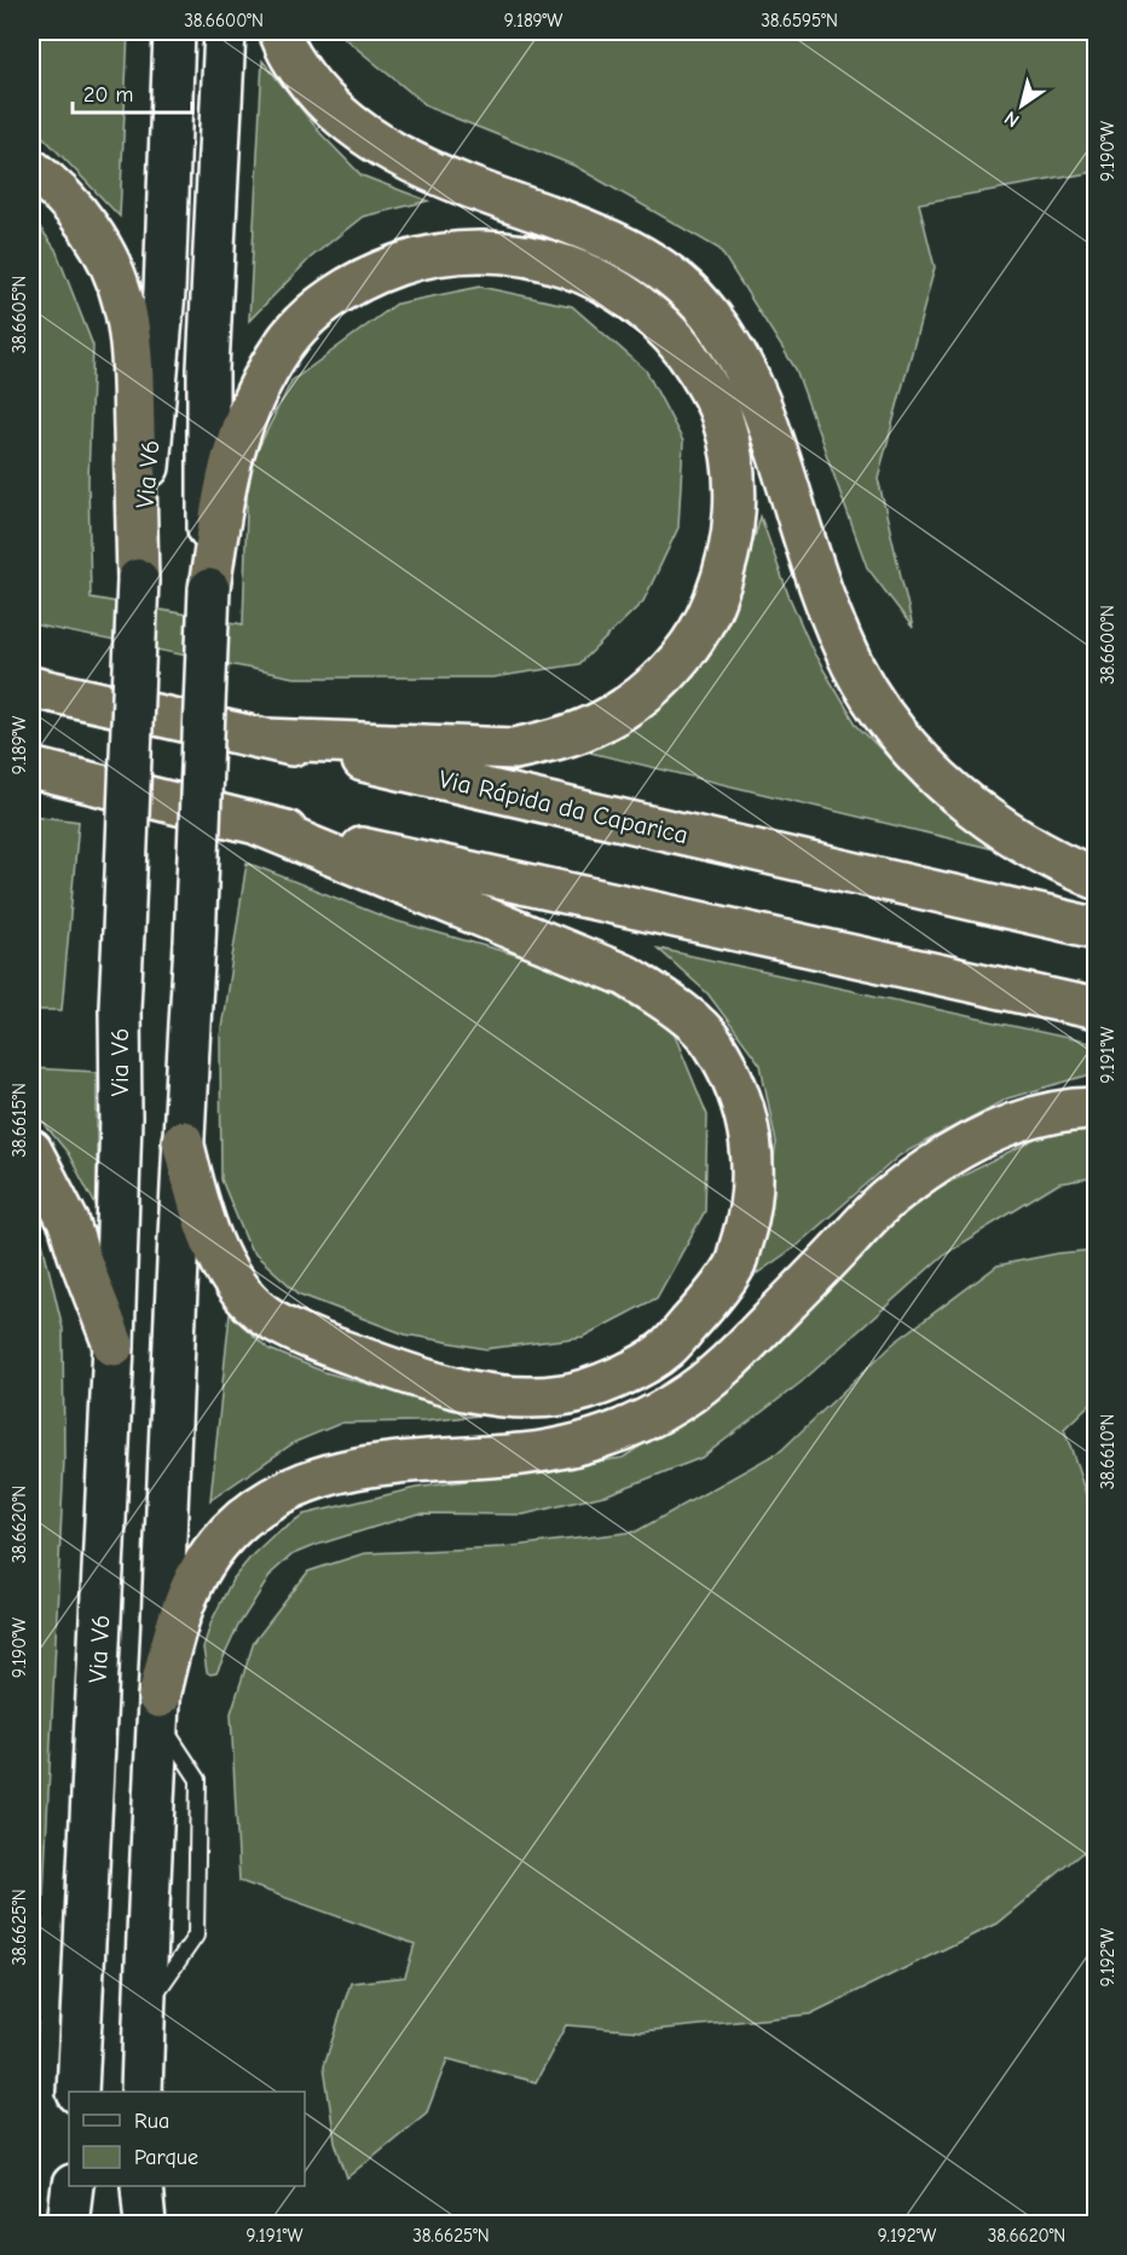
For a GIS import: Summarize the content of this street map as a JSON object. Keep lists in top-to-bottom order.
{
  "streets": {
    "highway": ["Via Rápida da Caparica"],
    "main road": ["Via V6"]
  },
  "legend": ["Rua", "Parque"],
  "scale_bar": "20 m",
  "north": "bottom left",
  "coordinates": [
    "38.6600°N",
    "9.189°W",
    "38.6595°N",
    "9.190°W",
    "38.6605°N",
    "9.191°W",
    "38.6615°N",
    "38.6610°N",
    "38.6620°N",
    "38.6625°N",
    "9.192°W"
  ]
}
